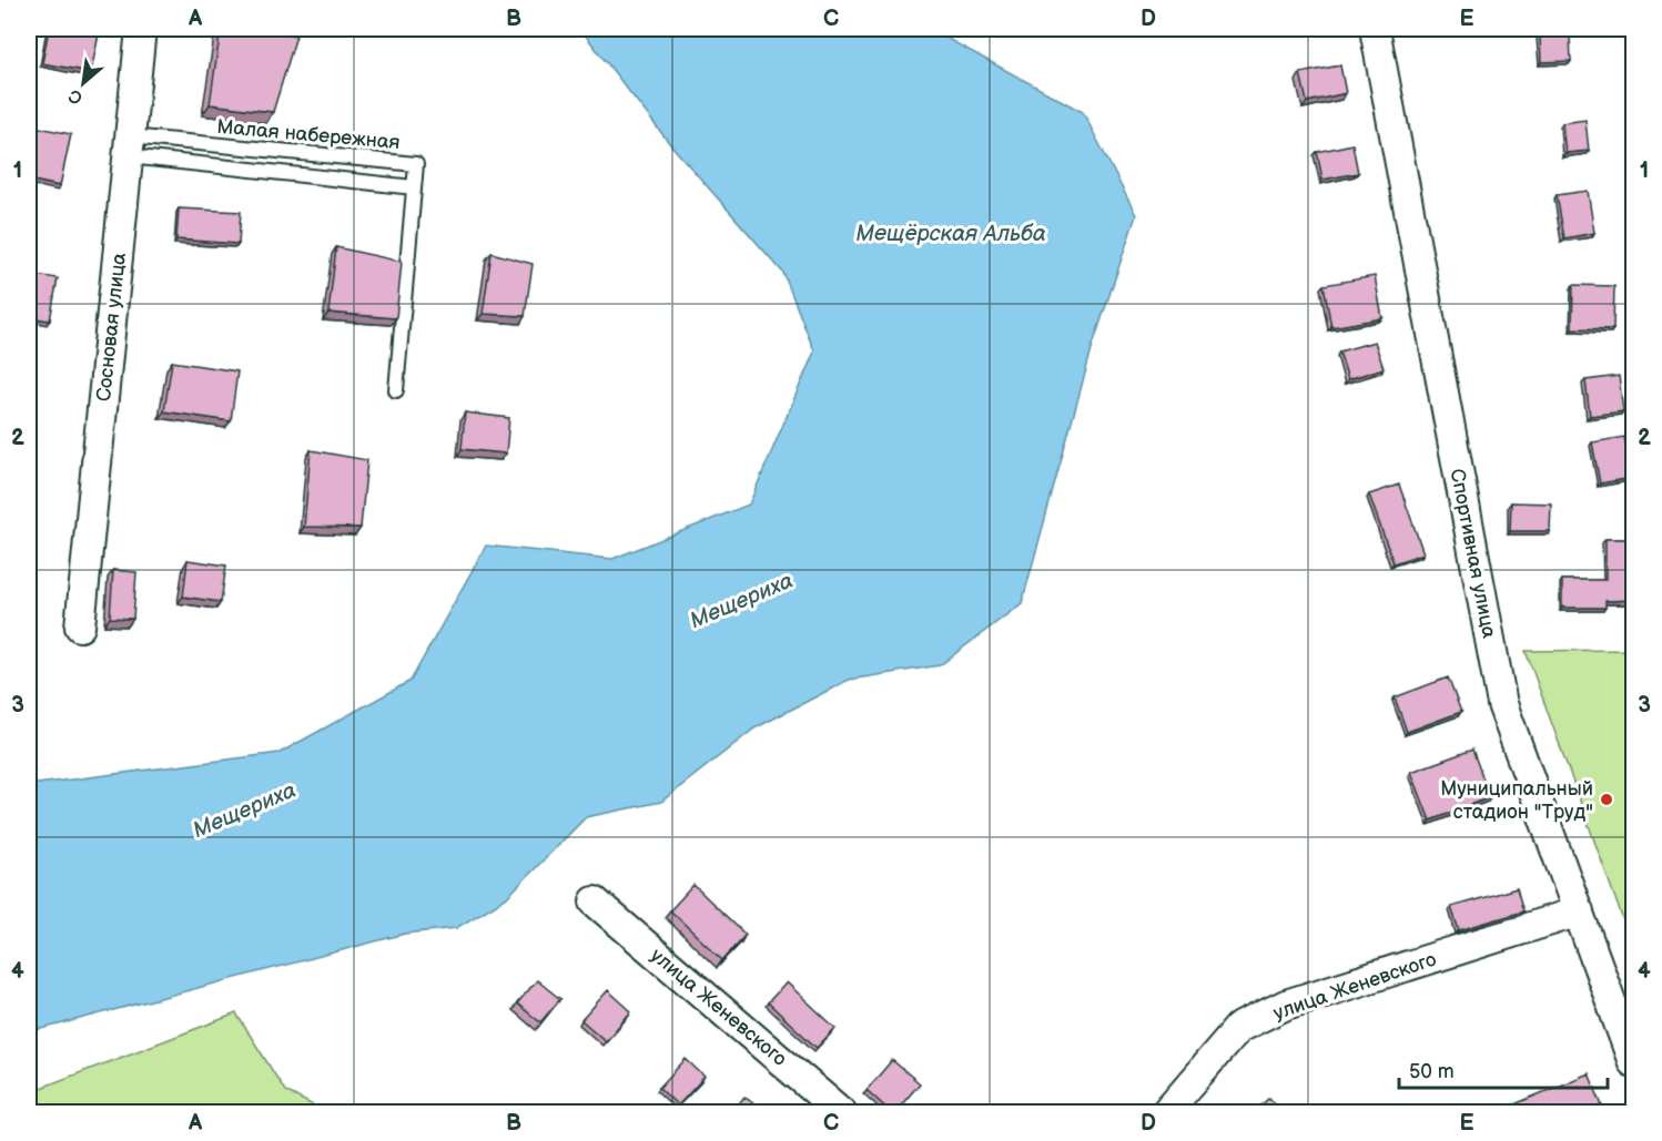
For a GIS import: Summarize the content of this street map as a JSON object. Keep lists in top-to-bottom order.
{
  "streets": {
    "street": ["Сосновая улица", "Спортивная улица", "улица Женевского"],
    "lane": ["Малая набережная"]
  },
  "crossings": [
    ["Малая набережная", "Сосновая улица"],
    ["Спортивная улица", "улица Женевского"]
  ],
  "water": ["Мещёрская Альба", "Мещериха"],
  "places": ["Муниципальный стадион \"Труд\""],
  "scale_bar": "50 m",
  "north": "bottom left",
  "grid": {
    "columns": [
      "A",
      "B",
      "C",
      "D",
      "E"
    ],
    "rows": [
      "1",
      "2",
      "3",
      "4"
    ]
  }
}
